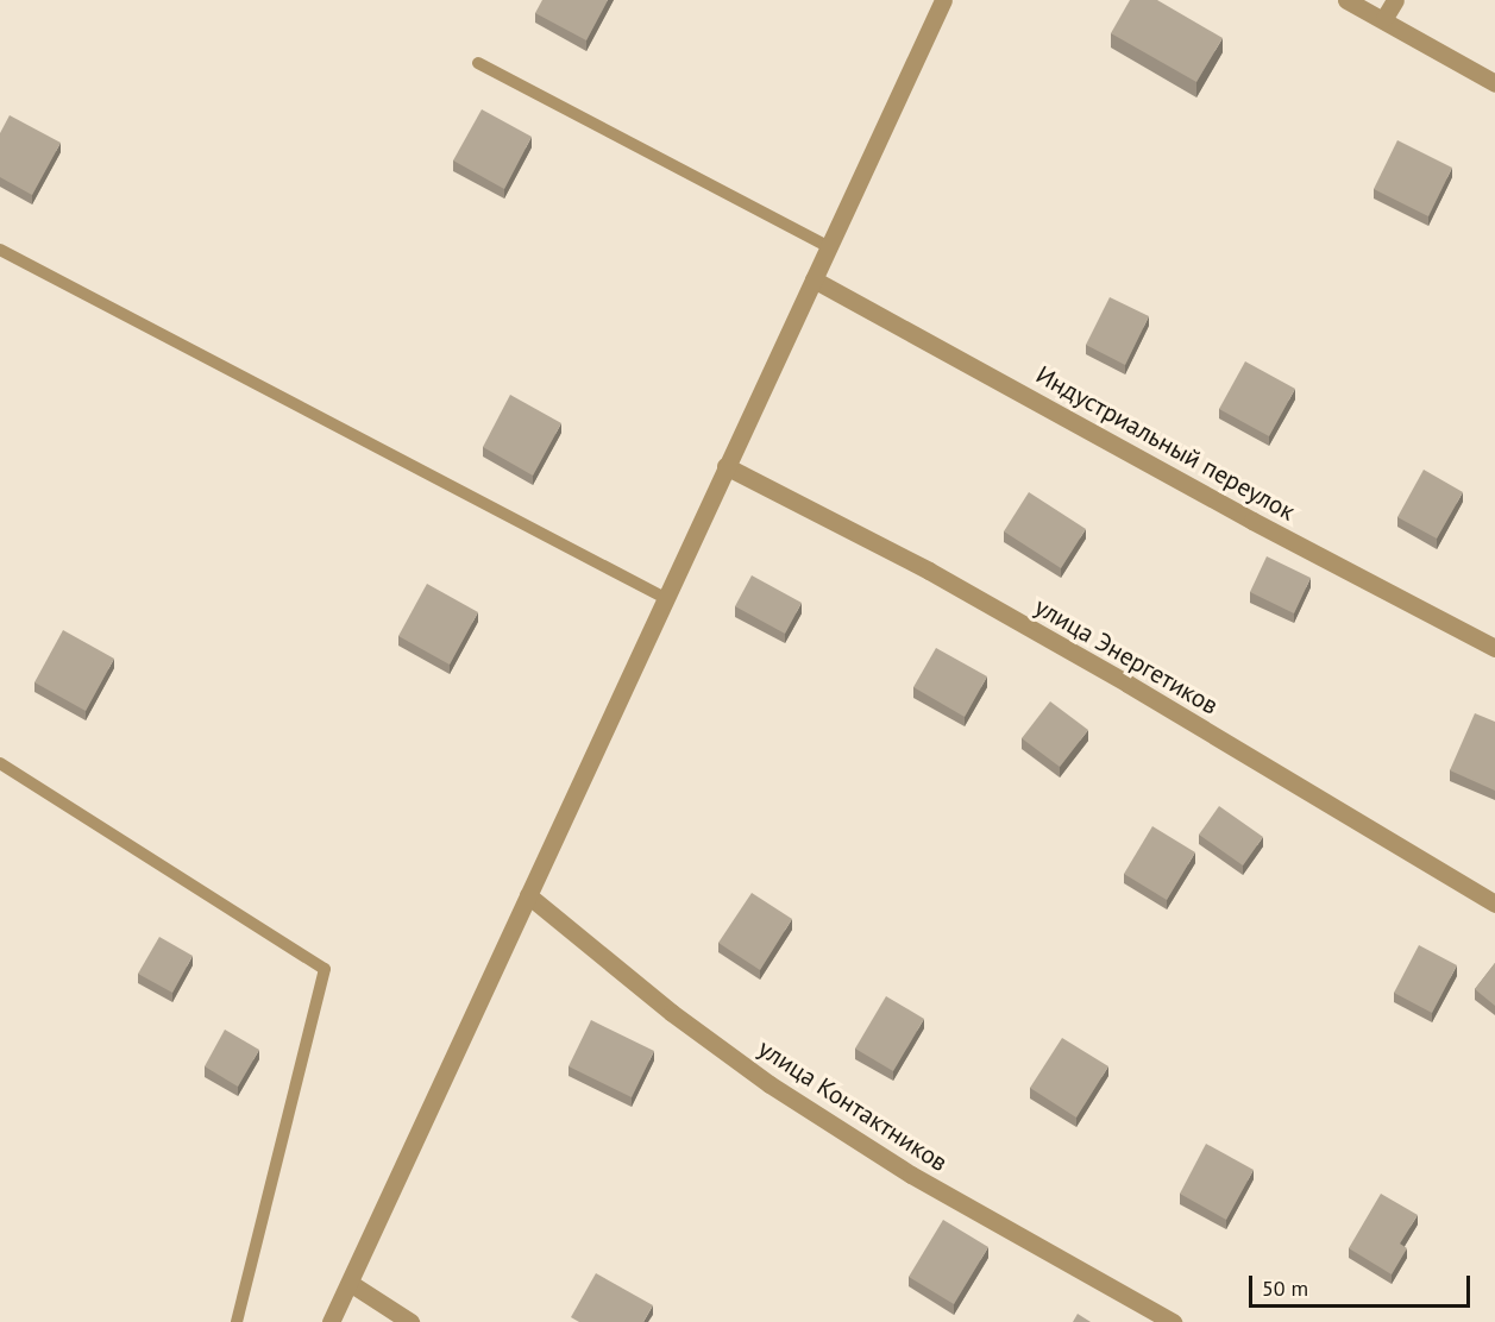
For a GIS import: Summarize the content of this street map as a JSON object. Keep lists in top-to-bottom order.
{
  "streets": {
    "street": ["Индустриальный переулок", "улица Энергетиков", "улица Контактников"]
  },
  "scale_bar": "50 m"
}
